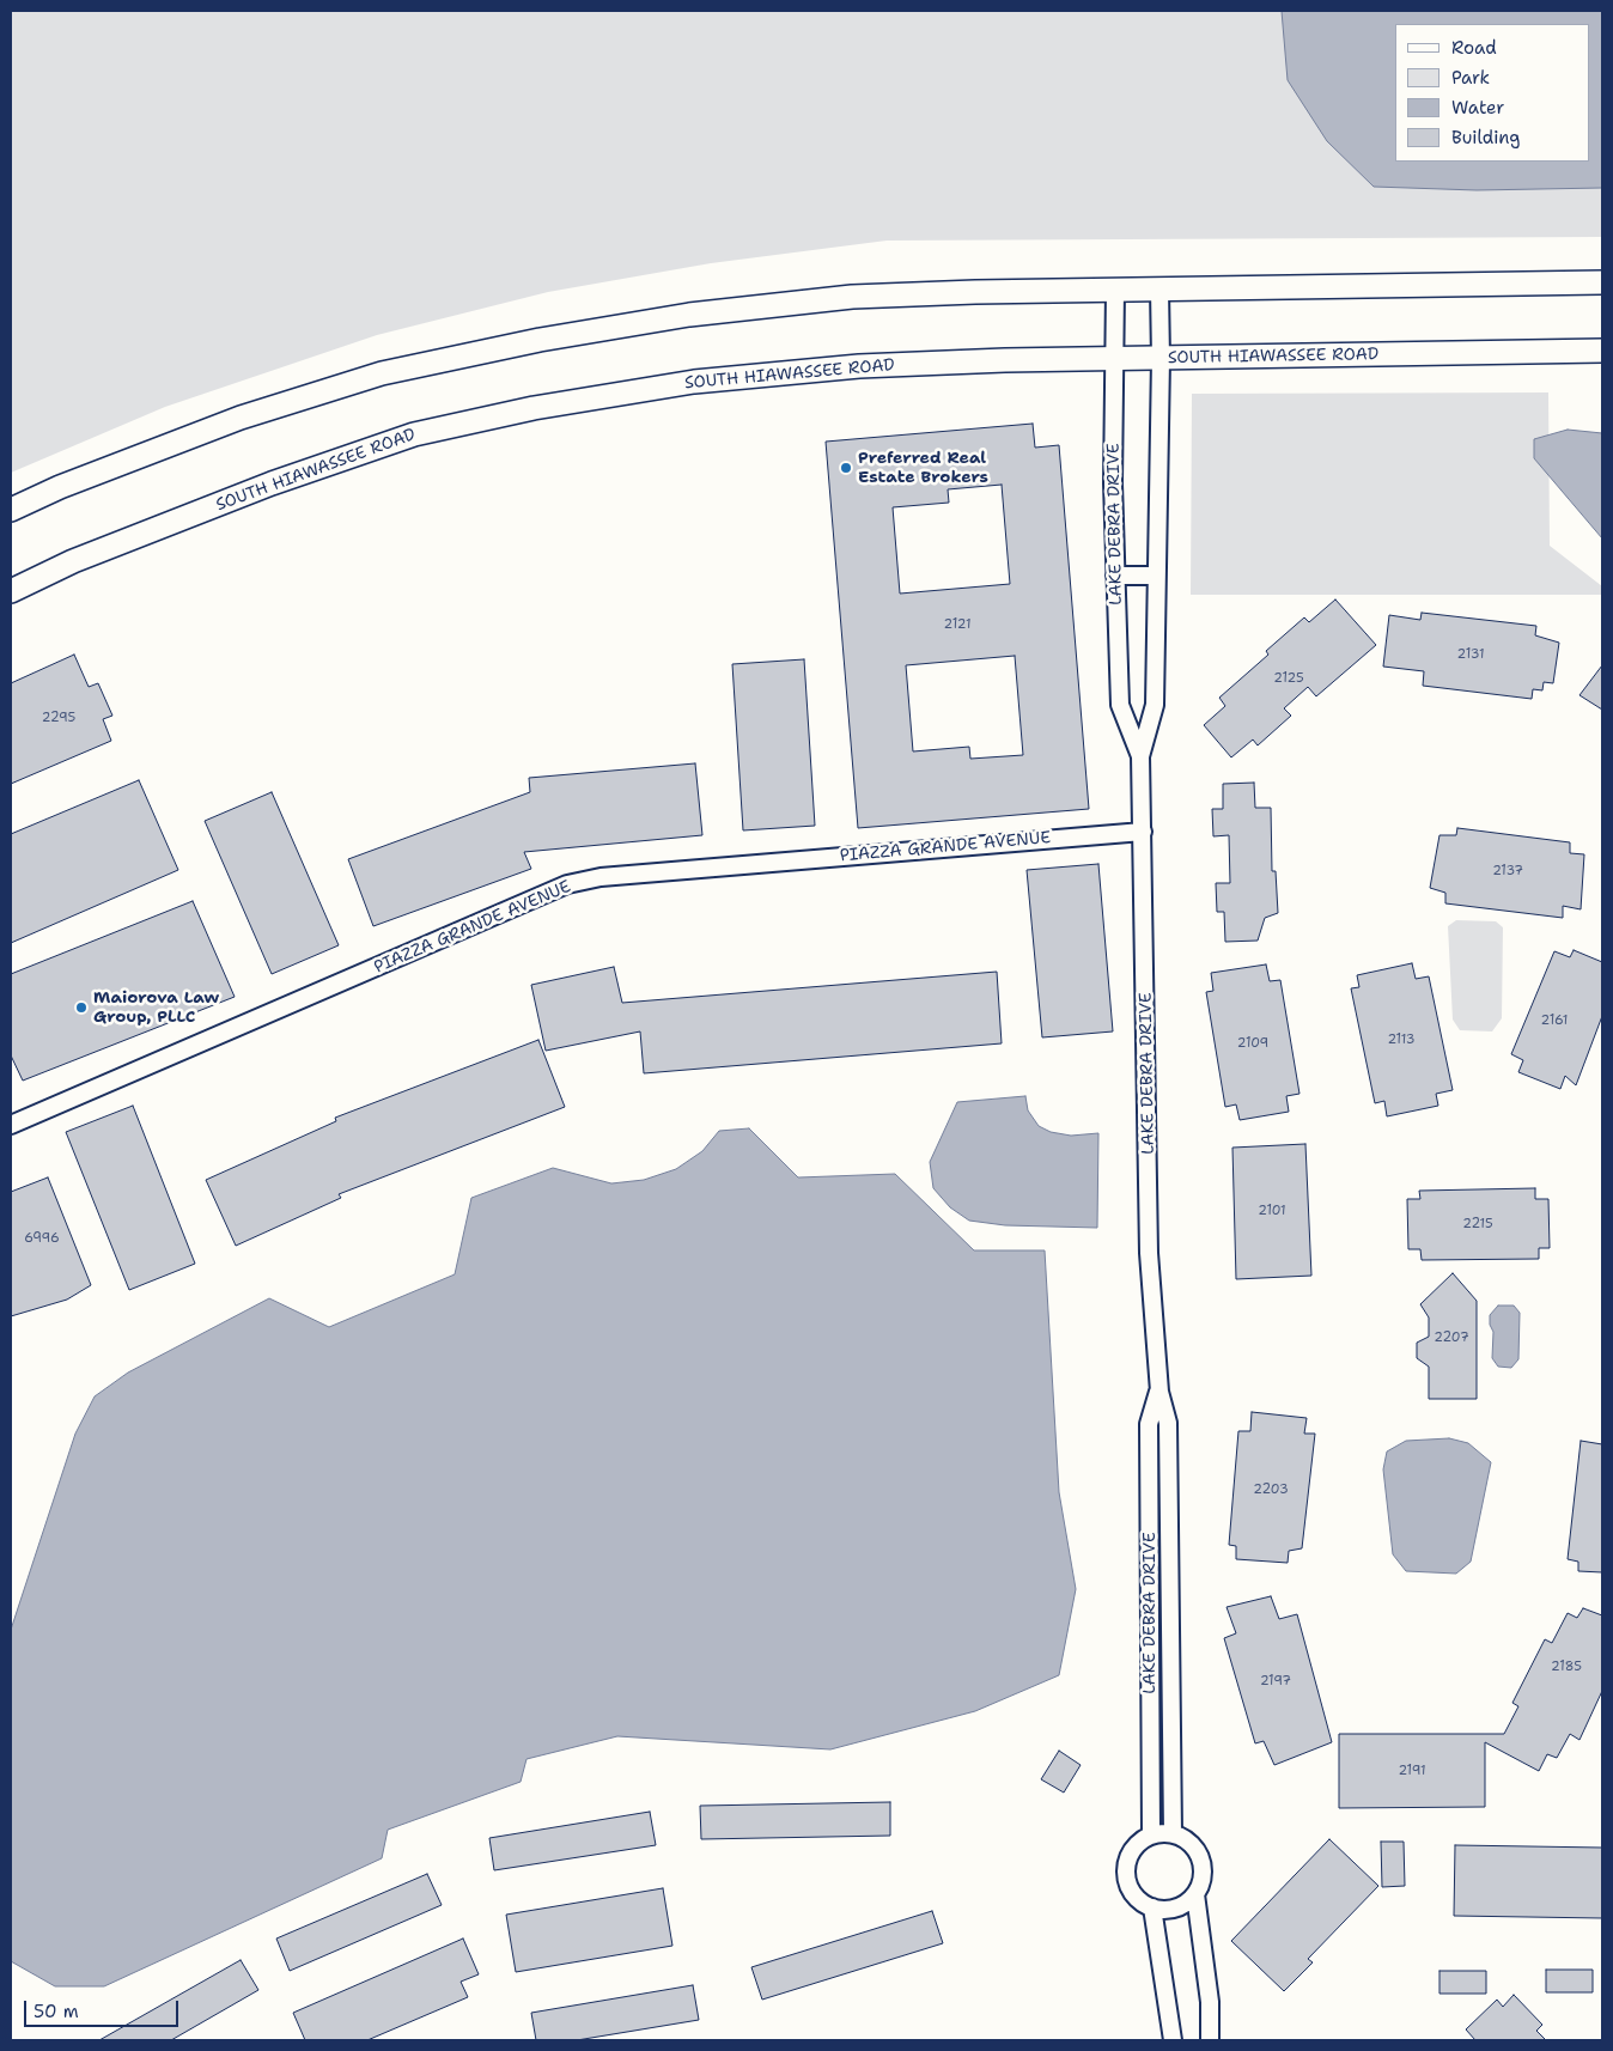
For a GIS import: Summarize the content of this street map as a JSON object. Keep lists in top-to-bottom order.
{
  "streets": {
    "street": ["SOUTH HIAWASSEE ROAD", "LAKE DEBRA DRIVE", "PIAZZA GRANDE AVENUE"]
  },
  "crossings": [
    ["SOUTH HIAWASSEE ROAD", "LAKE DEBRA DRIVE"],
    ["LAKE DEBRA DRIVE", "PIAZZA GRANDE AVENUE"]
  ],
  "places": ["Preferred Real Estate Brokers", "Maiorova Law Group, PLLC"],
  "house_numbers": [
    "2121",
    "2131",
    "2125",
    "2295",
    "2137",
    "2161",
    "2113",
    "2109",
    "2101",
    "2215",
    "6996",
    "2207",
    "2203",
    "2185",
    "2197",
    "2191"
  ],
  "legend": [
    "Road",
    "Park",
    "Water",
    "Building"
  ],
  "scale_bar": "50 m"
}
